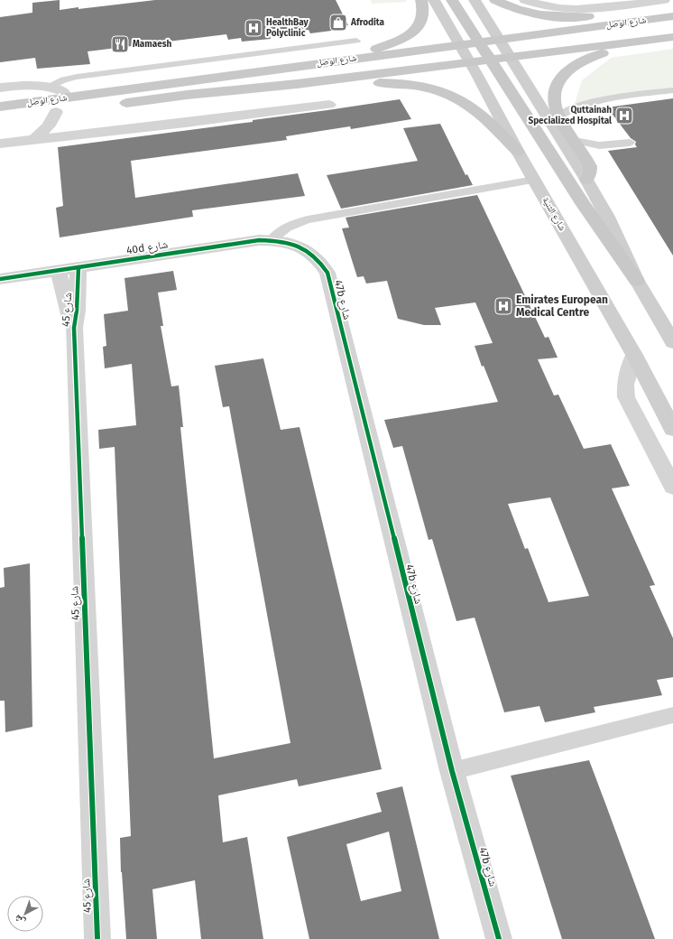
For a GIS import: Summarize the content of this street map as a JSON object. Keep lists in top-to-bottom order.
{
  "streets": {
    "main road": ["شارع الوصل", "شارع الثنية"],
    "street": ["40d شارع", "47b شارع", "شارع 45"]
  },
  "crossings": [
    ["شارع الوصل", "شارع الثنية"],
    ["40d شارع", "47b شارع"],
    ["40d شارع", "شارع 45"]
  ],
  "places": {
    "shop": ["Afrodita"],
    "hospital": ["HealthBay Polyclinic", "Quttainah Specialized Hospital", "Emirates European Medical Centre"],
    "restaurant": ["Mamaesh"]
  },
  "north": "bottom left"
}
